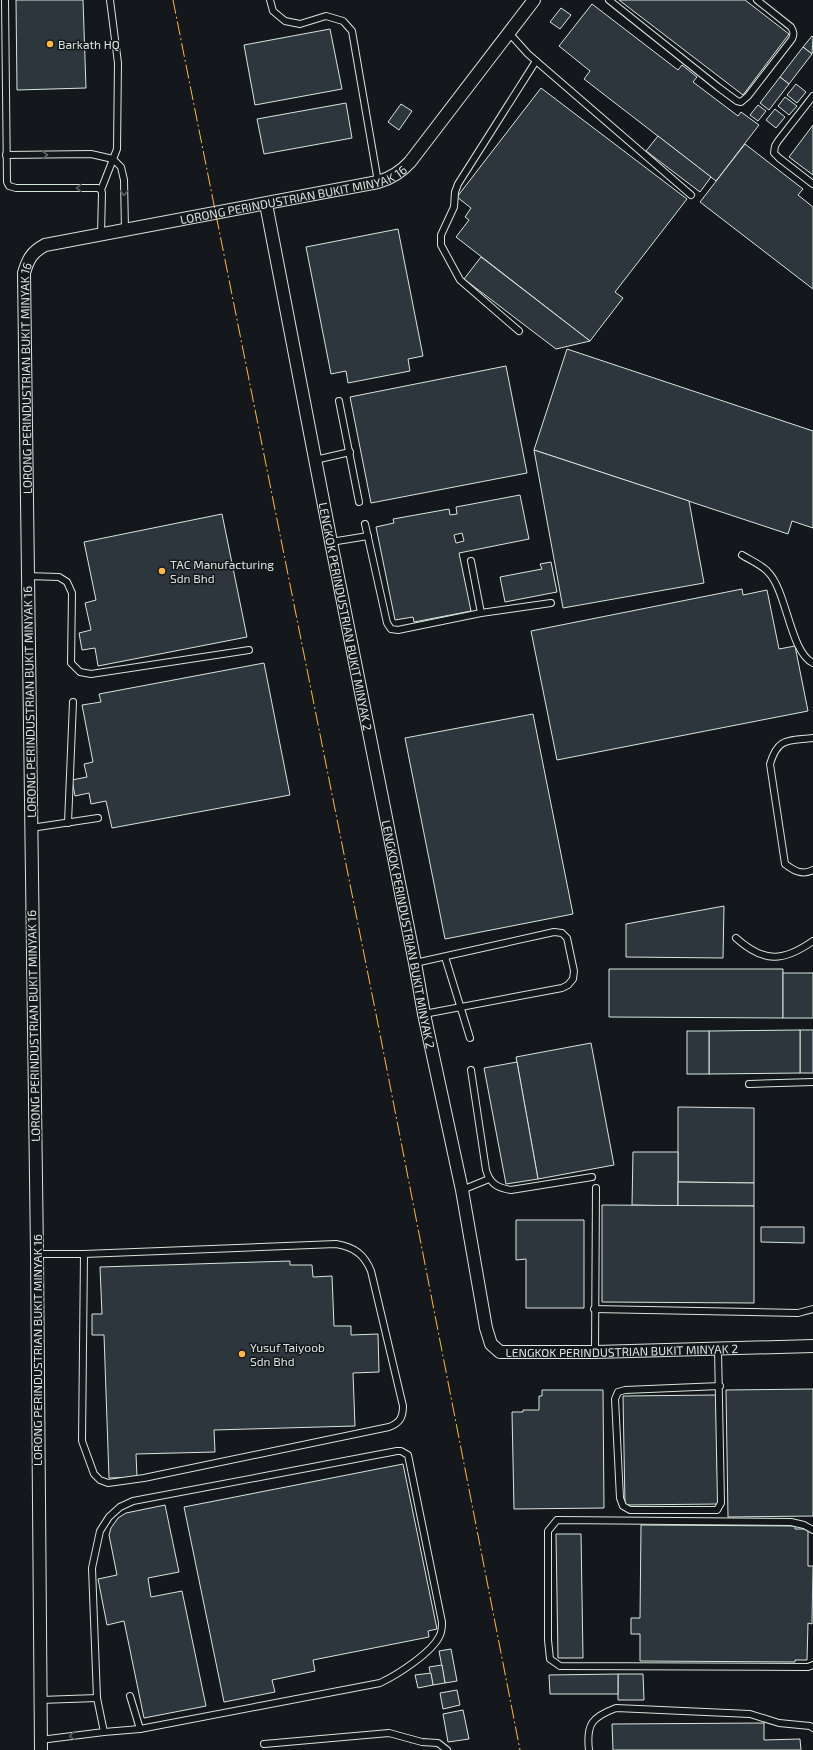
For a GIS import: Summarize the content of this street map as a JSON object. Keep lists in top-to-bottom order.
{
  "streets": {
    "street": ["LORONG PERINDUSTRIAN BUKIT MINYAK 16", "LENGKOK PERINDUSTRIAN BUKIT MINYAK 2"]
  },
  "crossings": [
    ["LORONG PERINDUSTRIAN BUKIT MINYAK 16", "LENGKOK PERINDUSTRIAN BUKIT MINYAK 2"]
  ],
  "places": ["Barkath HQ", "TAC Manufacturing Sdn Bhd", "Yusuf Taiyoob Sdn Bhd"]
}
